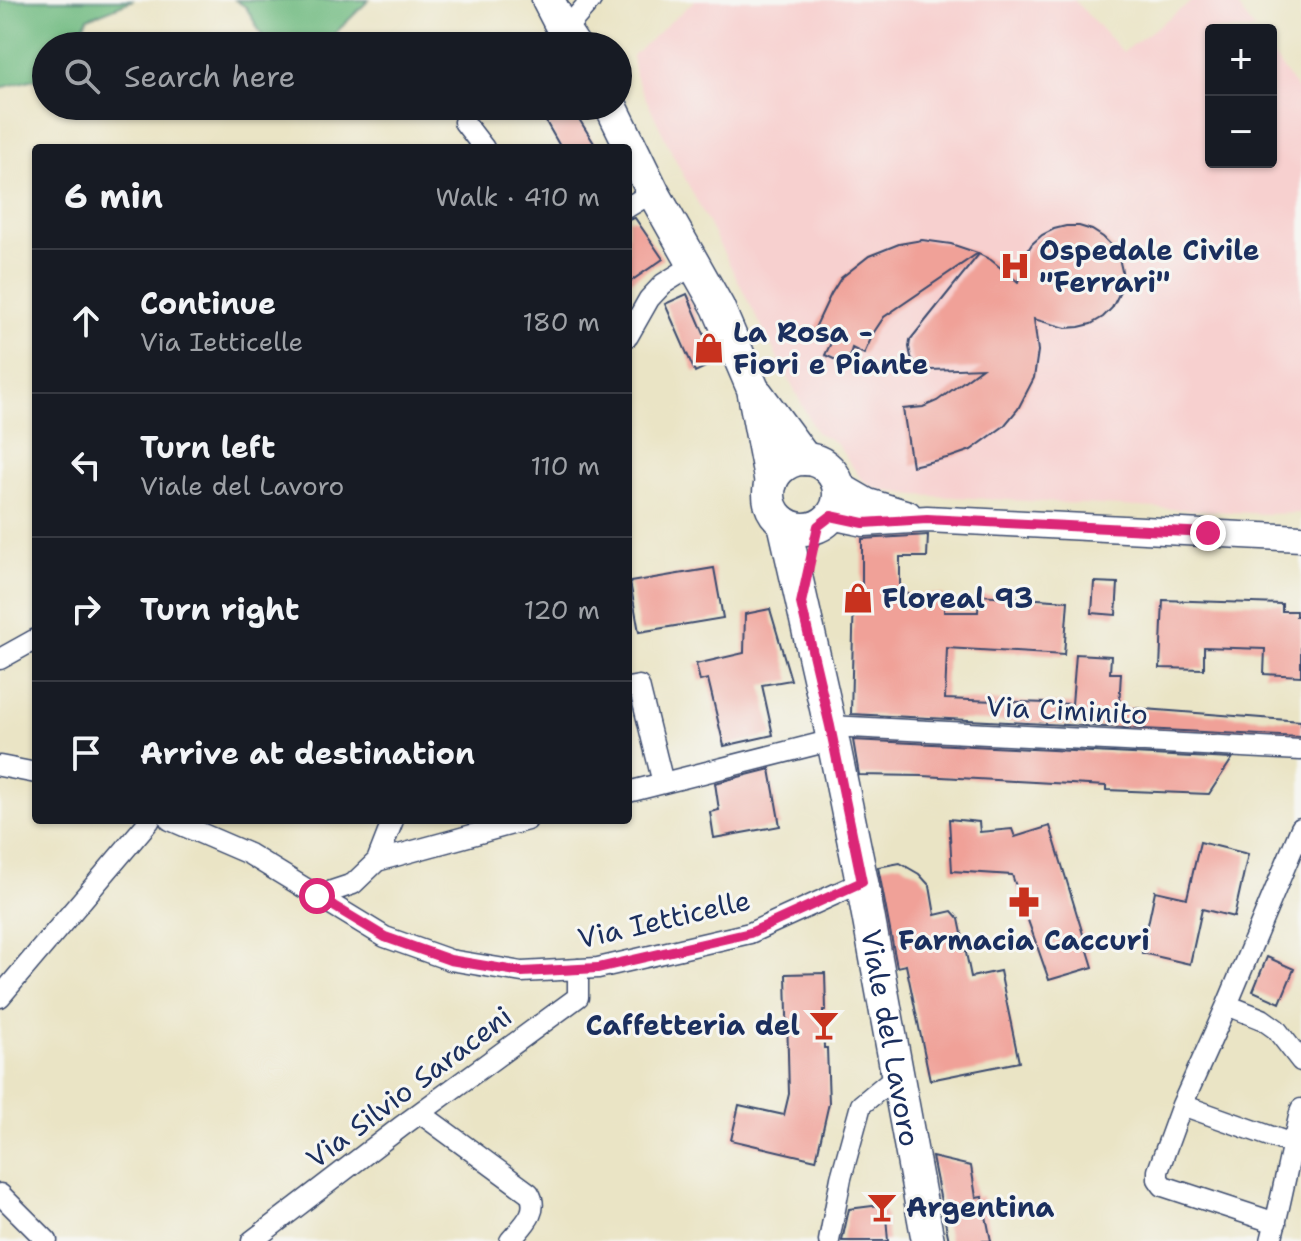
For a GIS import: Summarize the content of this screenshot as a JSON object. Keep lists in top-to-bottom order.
{
  "streets": {
    "main road": ["Viale del Lavoro"],
    "street": ["Via Ciminito", "Via Ietticelle", "Via Silvio Saraceni"]
  },
  "crossings": [
    ["Via Ciminito", "Viale del Lavoro"],
    ["Via Ietticelle", "Viale del Lavoro"],
    ["Via Ietticelle", "Via Silvio Saraceni"]
  ],
  "places": {
    "hospital": ["Ospedale Civile \"Ferrari\""],
    "shop": ["La Rosa - Fiori e Piante", "Floreal 93"],
    "pharmacy": ["Farmacia Caccuri"],
    "bar": ["Caffetteria del", "Argentina"]
  },
  "page": {
    "map_buttons": ["+", "−"],
    "search": "Search here",
    "heading": ["6 min", "Walk · 410 m"],
    "list": [
      ["Continue", "Via Ietticelle", "180 m"],
      ["Turn left", "Viale del Lavoro", "110 m"],
      ["Turn right", "120 m"],
      "Arrive at destination"
    ]
  }
}
